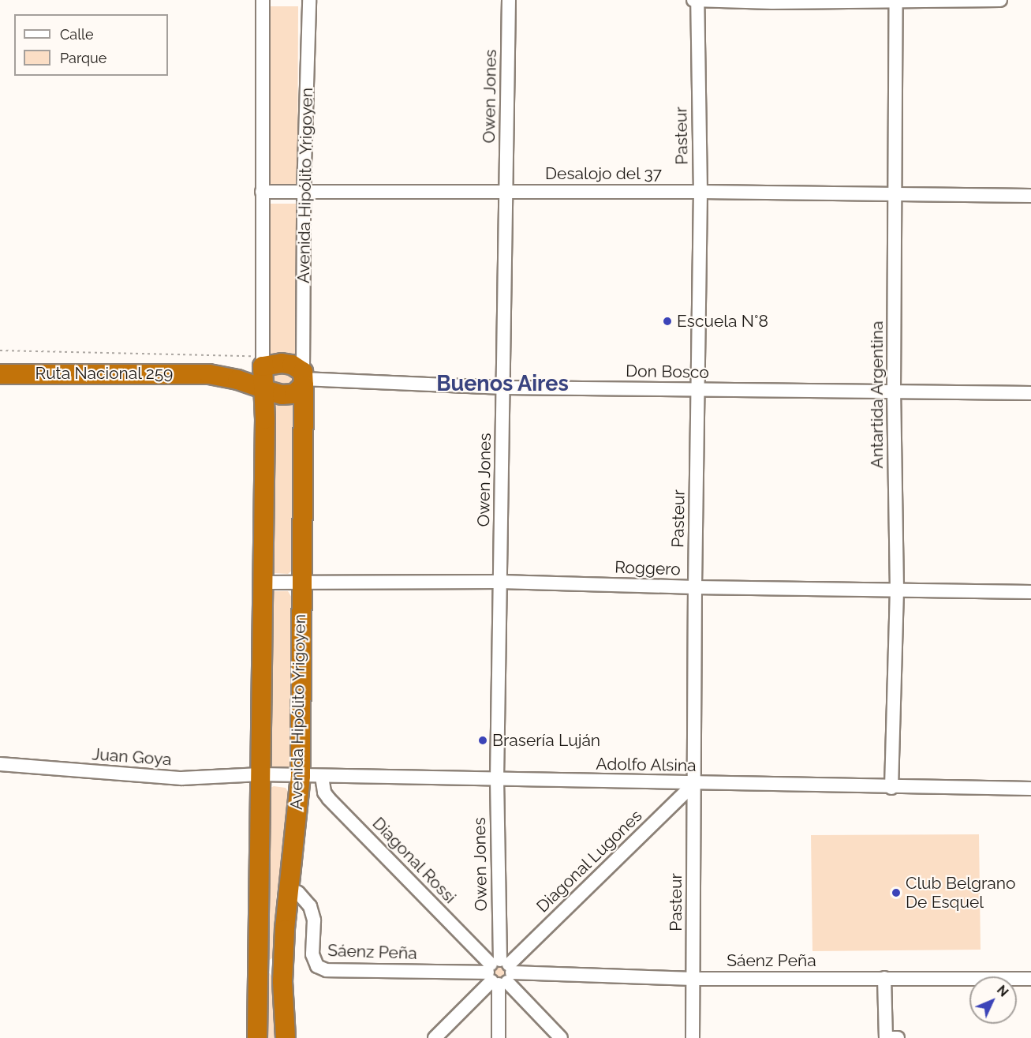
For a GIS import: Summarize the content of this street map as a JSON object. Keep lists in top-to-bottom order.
{
  "streets": {
    "highway": ["Avenida Hipólito Yrigoyen", "Ruta Nacional 259"],
    "street": [
      "Owen Jones",
      "Pasteur",
      "Desalojo del 37",
      "Don Bosco",
      "Antartida Argentina",
      "Roggero",
      "Juan Goya",
      "Adolfo Alsina",
      "Diagonal Rossi",
      "Diagonal Lugones",
      "Sáenz Peña"
    ]
  },
  "crossings": [
    ["Owen Jones", "Desalojo del 37"],
    ["Owen Jones", "Don Bosco"],
    ["Owen Jones", "Roggero"],
    ["Owen Jones", "Adolfo Alsina"],
    ["Owen Jones", "Diagonal Rossi"],
    ["Owen Jones", "Diagonal Lugones"],
    ["Owen Jones", "Sáenz Peña"],
    ["Pasteur", "Desalojo del 37"],
    ["Pasteur", "Don Bosco"],
    ["Pasteur", "Roggero"],
    ["Pasteur", "Adolfo Alsina"],
    ["Pasteur", "Diagonal Lugones"],
    ["Pasteur", "Sáenz Peña"],
    ["Desalojo del 37", "Avenida Hipólito Yrigoyen"],
    ["Desalojo del 37", "Antartida Argentina"],
    ["Avenida Hipólito Yrigoyen", "Don Bosco"],
    ["Avenida Hipólito Yrigoyen", "Ruta Nacional 259"],
    ["Avenida Hipólito Yrigoyen", "Roggero"],
    ["Avenida Hipólito Yrigoyen", "Adolfo Alsina"],
    ["Avenida Hipólito Yrigoyen", "Sáenz Peña"],
    ["Don Bosco", "Ruta Nacional 259"],
    ["Don Bosco", "Antartida Argentina"],
    ["Antartida Argentina", "Roggero"],
    ["Antartida Argentina", "Adolfo Alsina"],
    ["Juan Goya", "Adolfo Alsina"],
    ["Adolfo Alsina", "Diagonal Rossi"],
    ["Adolfo Alsina", "Diagonal Lugones"],
    ["Diagonal Rossi", "Diagonal Lugones"],
    ["Diagonal Rossi", "Sáenz Peña"],
    ["Diagonal Lugones", "Sáenz Peña"]
  ],
  "districts": ["Buenos Aires"],
  "places": ["Escuela N°8", "Brasería Luján", "Club Belgrano De Esquel"],
  "legend": ["Calle", "Parque"],
  "north": "top right"
}
